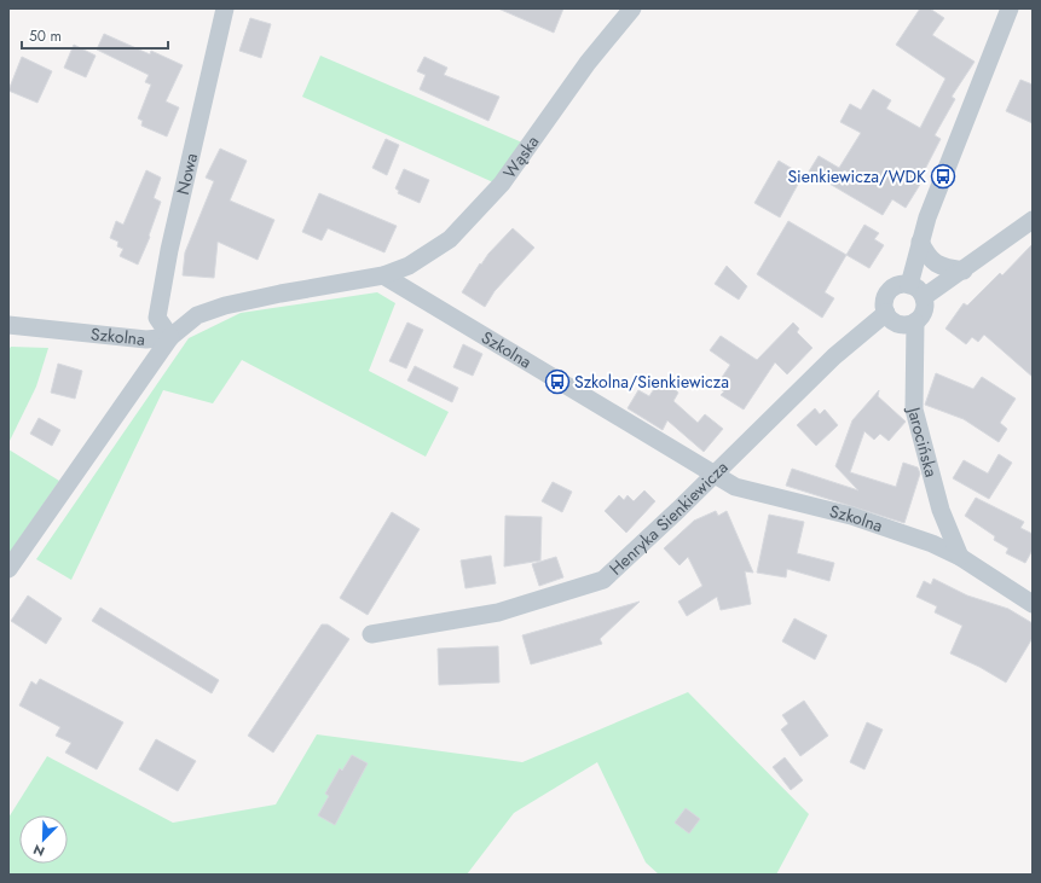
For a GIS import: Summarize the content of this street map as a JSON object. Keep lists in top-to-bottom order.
{
  "streets": {
    "street": [
      "Wąska",
      "Nowa",
      "Szkolna",
      "Jarocińska",
      "Henryka Sienkiewicza"
    ]
  },
  "crossings": [
    ["Wąska", "Szkolna"],
    ["Nowa", "Szkolna"],
    ["Szkolna", "Jarocińska"],
    ["Szkolna", "Henryka Sienkiewicza"],
    ["Jarocińska", "Henryka Sienkiewicza"]
  ],
  "places": {
    "bus stop": ["Sienkiewicza/WDK", "Szkolna/Sienkiewicza"]
  },
  "scale_bar": "50 m",
  "north": "bottom left"
}
